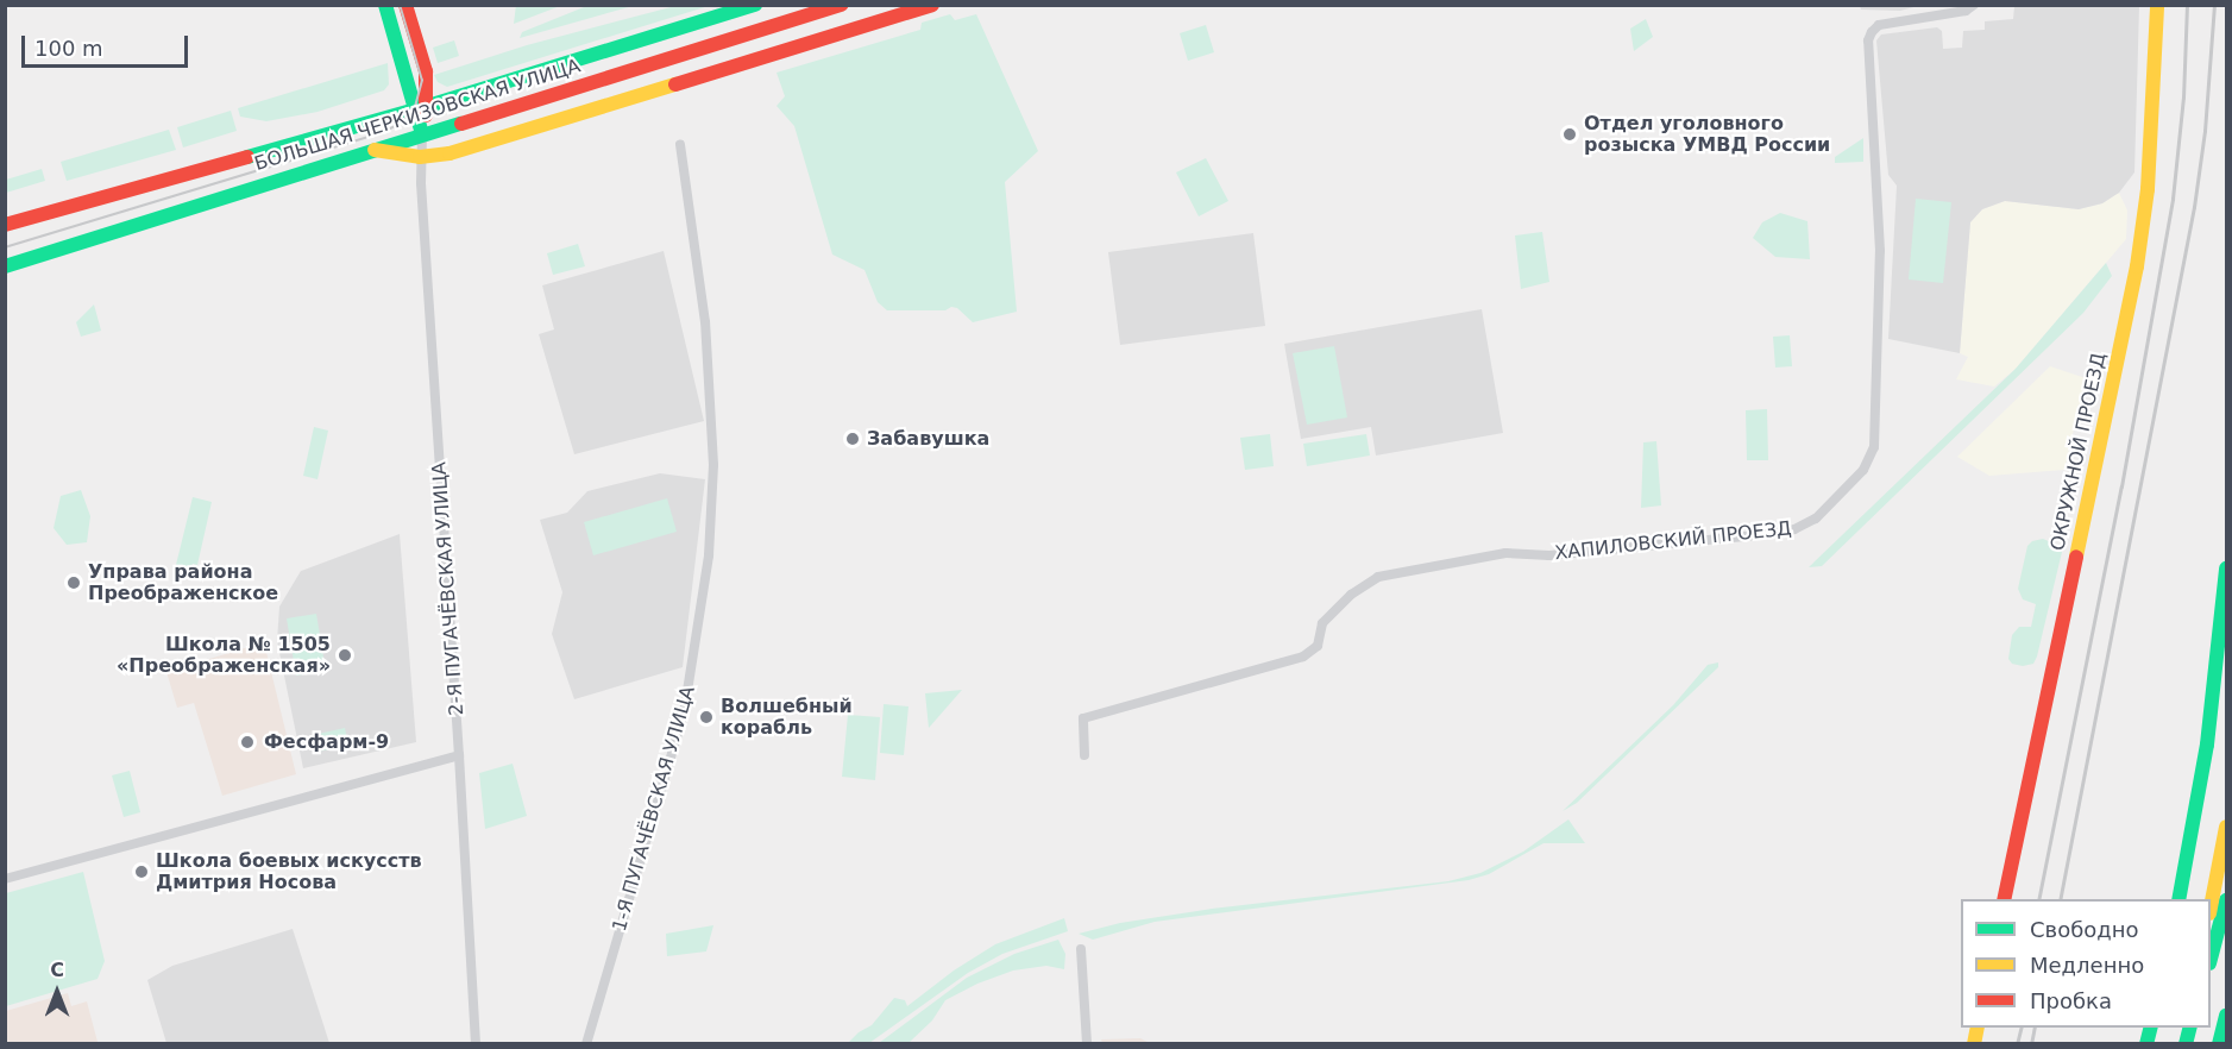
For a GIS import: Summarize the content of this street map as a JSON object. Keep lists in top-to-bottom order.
{
  "streets": {
    "street": [
      "БОЛЬШАЯ ЧЕРКИЗОВСКАЯ УЛИЦА",
      "ОКРУЖНОЙ ПРОЕЗД",
      "ХАПИЛОВСКИЙ ПРОЕЗД",
      "2-Я ПУГАЧЁВСКАЯ УЛИЦА",
      "1-Я ПУГАЧЁВСКАЯ УЛИЦА"
    ]
  },
  "crossings": [
    ["БОЛЬШАЯ ЧЕРКИЗОВСКАЯ УЛИЦА", "2-Я ПУГАЧЁВСКАЯ УЛИЦА"]
  ],
  "places": [
    "Отдел уголовного розыска УМВД России",
    "Забавушка",
    "Управа района Преображенское",
    "Школа № 1505 «Преображенская»",
    "Волшебный корабль",
    "Фесфарм-9",
    "Школа боевых искусств Дмитрия Носова"
  ],
  "legend": ["Свободно", "Медленно", "Пробка"],
  "scale_bar": "100 m",
  "north": "top"
}
